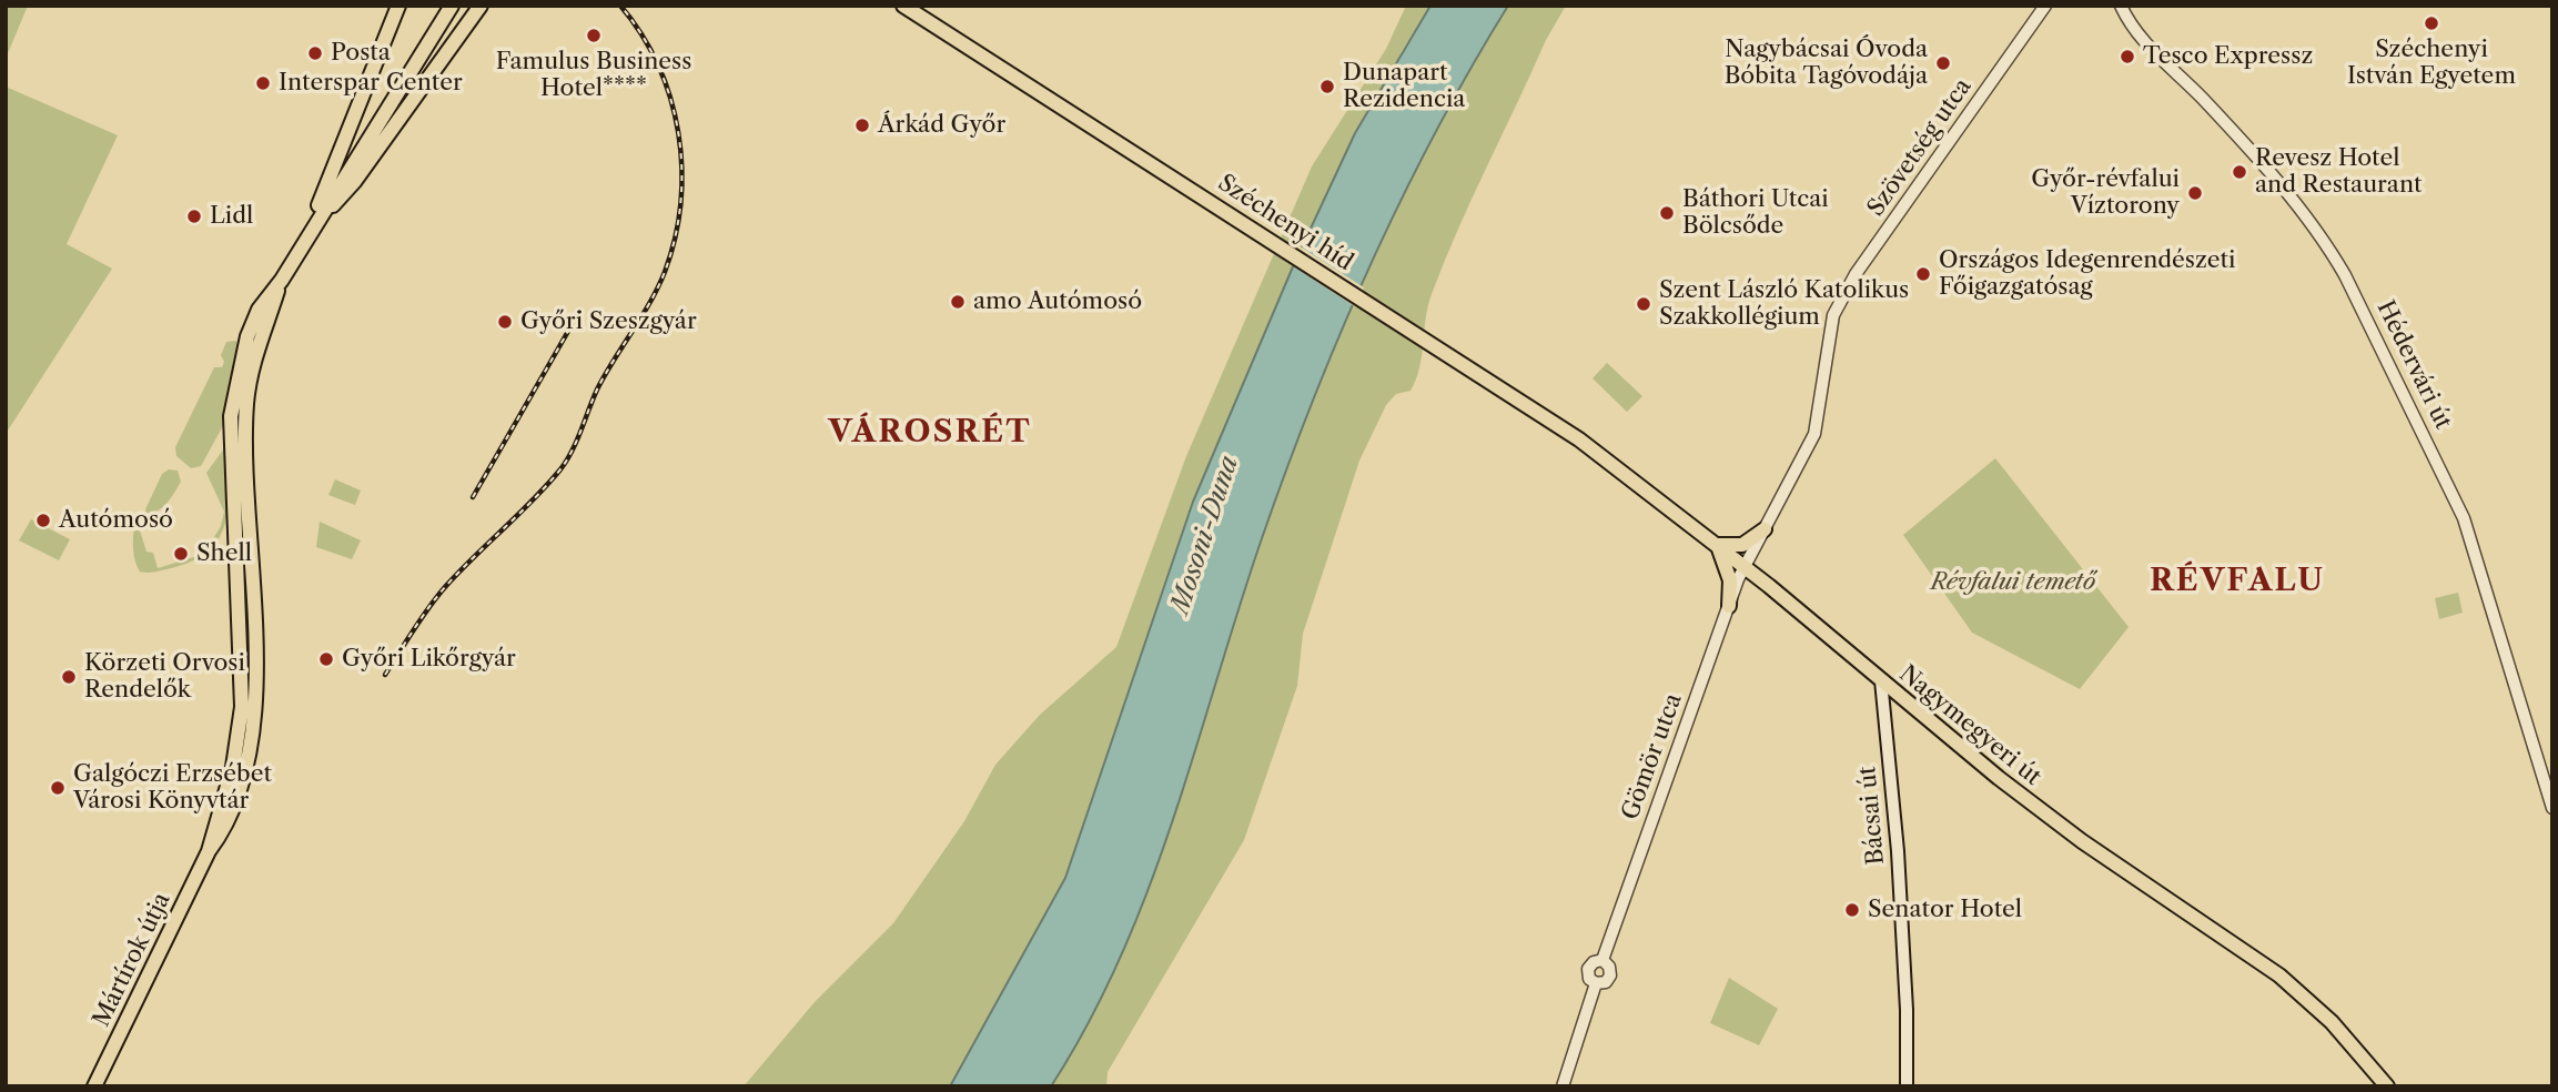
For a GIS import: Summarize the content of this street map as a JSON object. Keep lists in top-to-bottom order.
{
  "streets": {
    "main road": [
      "Széchenyi híd",
      "Nagymegyeri út",
      "Bácsai út",
      "Mártírok útja"
    ],
    "street": ["Szövetség utca", "Hédervári út", "Gömör utca"]
  },
  "crossings": [
    ["Szövetség utca", "Gömör utca"],
    ["Széchenyi híd", "Nagymegyeri út"],
    ["Nagymegyeri út", "Gömör utca"],
    ["Nagymegyeri út", "Bácsai út"]
  ],
  "districts": ["VÁROSRÉT", "RÉVFALU"],
  "water": ["Mosoni-Duna"],
  "parks": ["Révfalui temető"],
  "places": [
    "Széchenyi István Egyetem",
    "Famulus Business Hotel****",
    "Posta",
    "Tesco Expressz",
    "Nagybácsai Óvoda Bóbita Tagóvodája",
    "Interspar Center",
    "Dunapart Rezidencia",
    "Árkád Győr",
    "Revesz Hotel and Restaurant",
    "Győr-révfalui Víztorony",
    "Báthori Utcai Bölcsőde",
    "Lidl",
    "Országos Idegenrendészeti Főigazgatósag",
    "amo Autómosó",
    "Szent László Katolikus Szakkollégium",
    "Győri Szeszgyár",
    "Autómosó",
    "Shell",
    "Győri Likőrgyár",
    "Körzeti Orvosi Rendelők",
    "Galgóczi Erzsébet Városi Könyvtár",
    "Senator Hotel"
  ]
}
